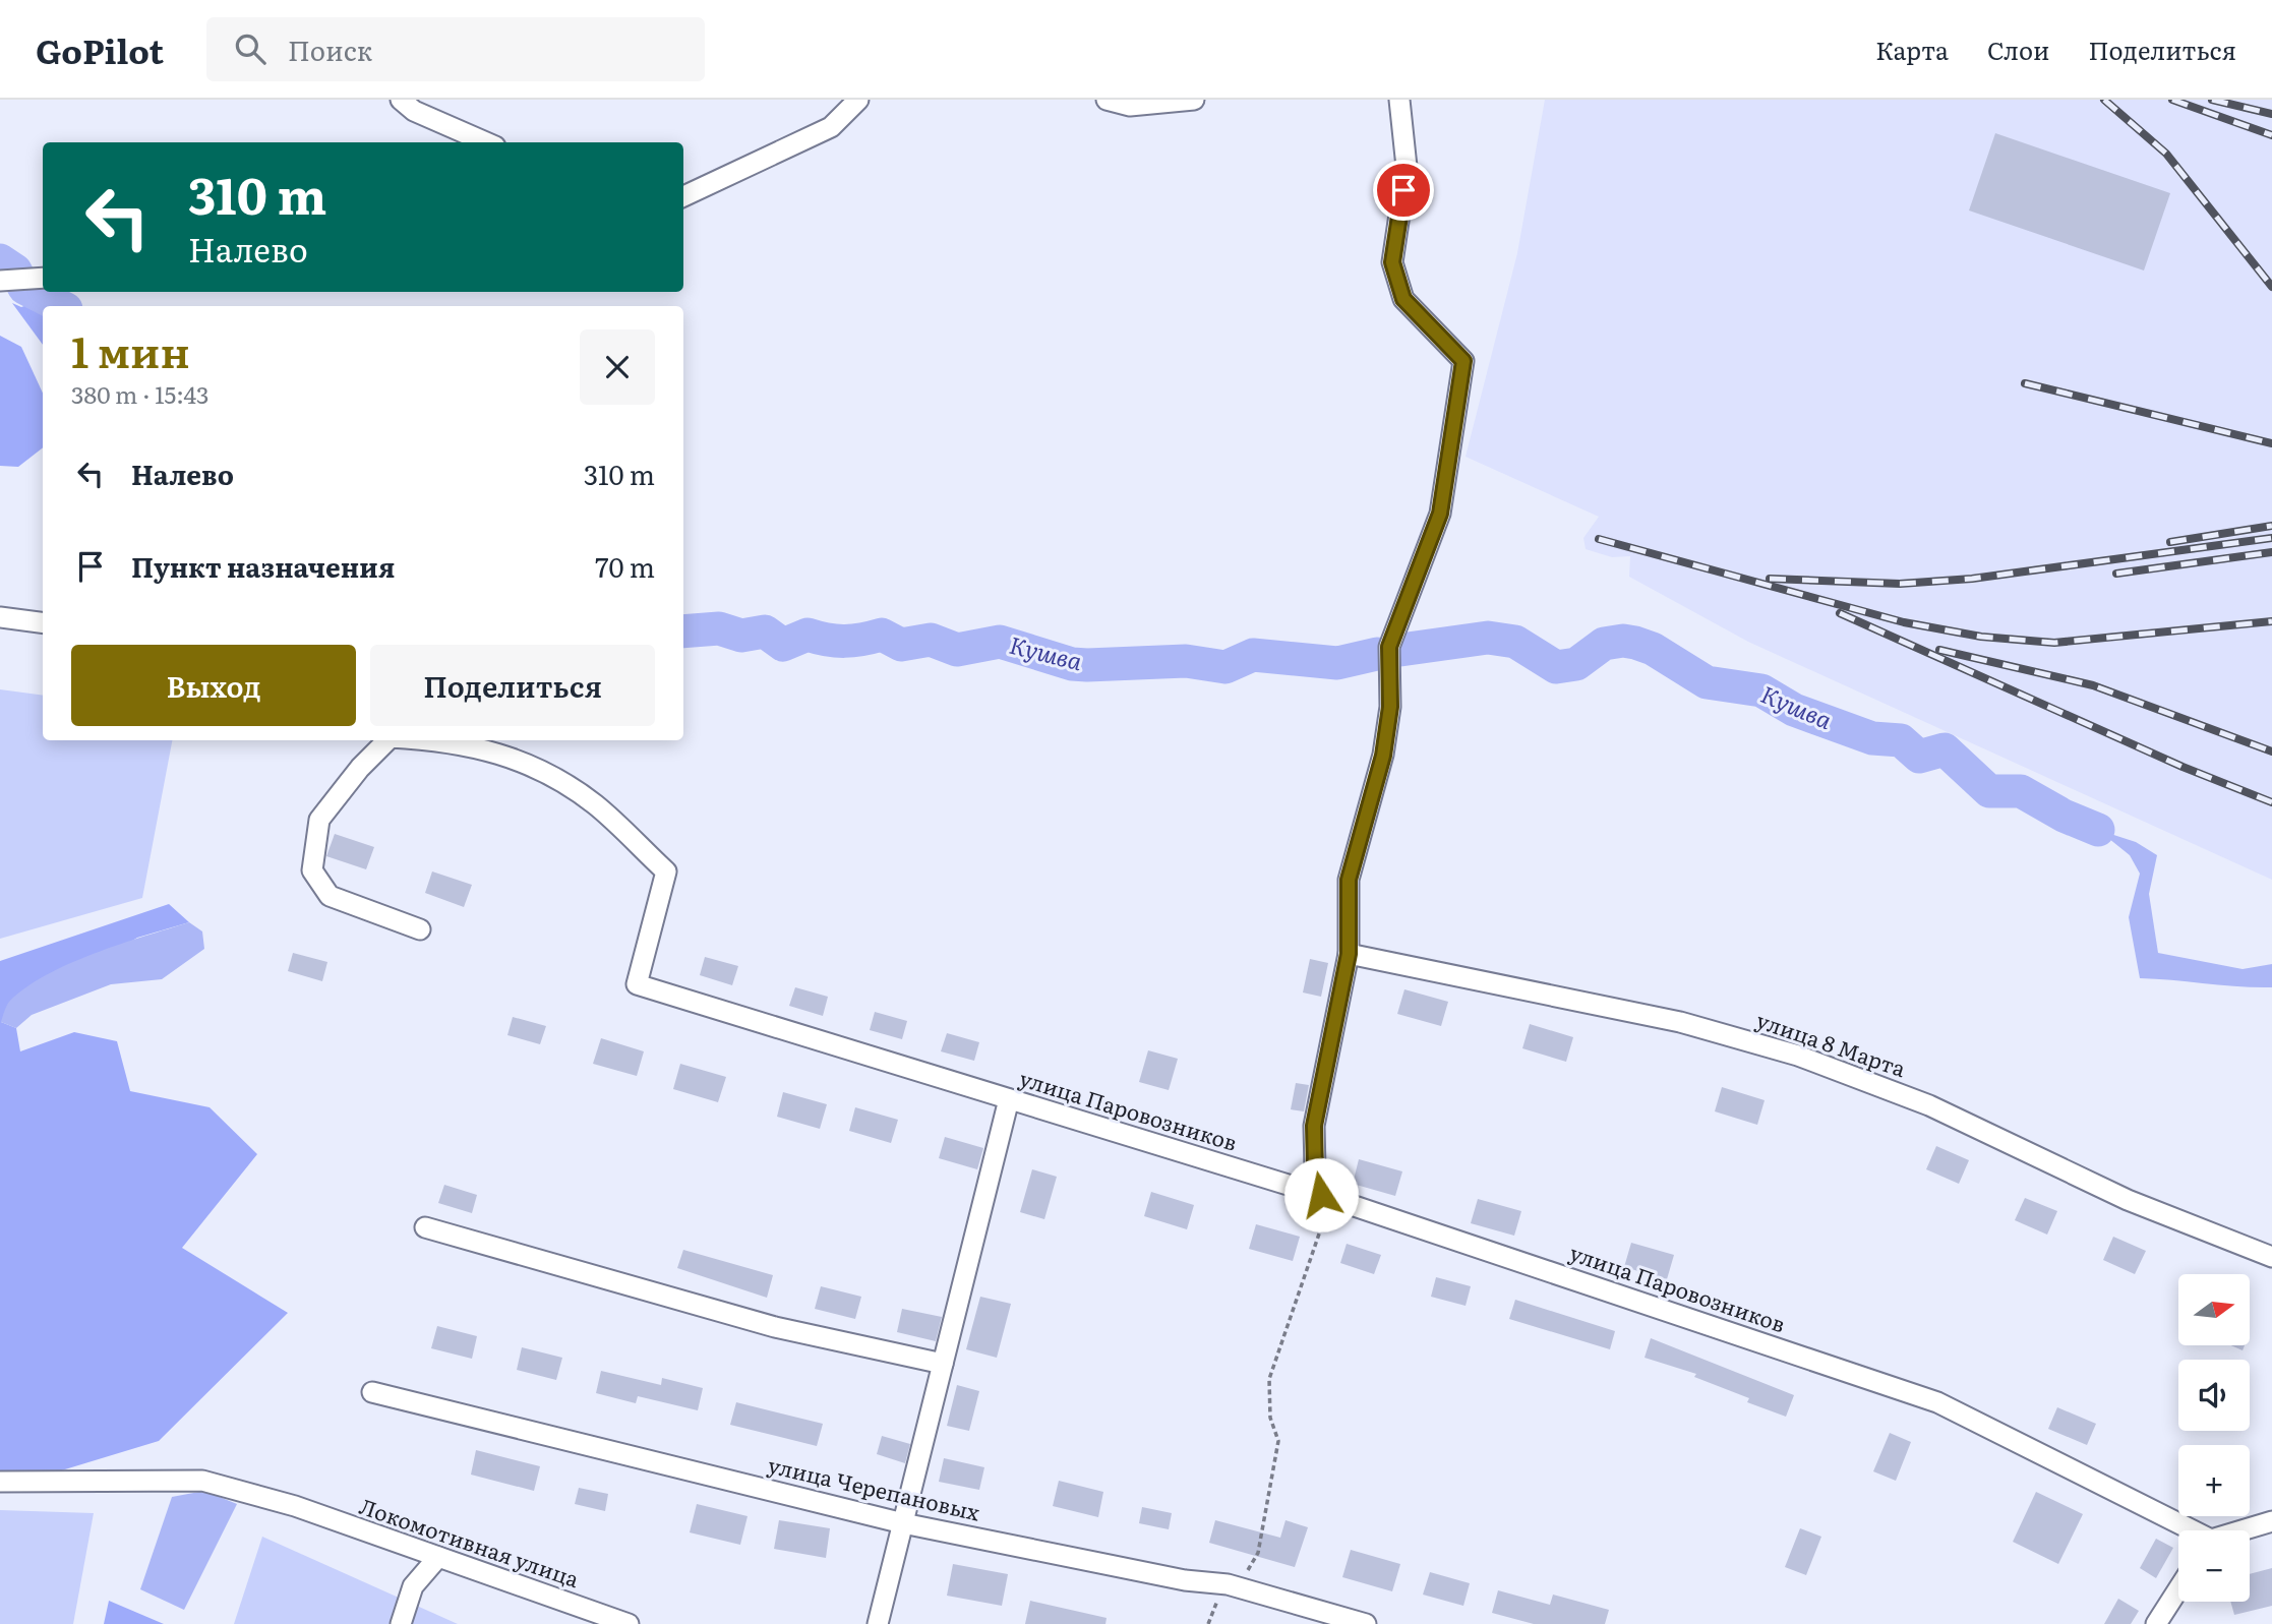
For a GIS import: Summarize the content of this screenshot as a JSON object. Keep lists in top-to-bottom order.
{
  "streets": {
    "street": [
      "улица 8 Марта",
      "улица Паровозников",
      "улица Черепановых",
      "Локомотивная улица"
    ]
  },
  "water": ["Кушва"],
  "north": "right",
  "page": {
    "header": "GoPilot",
    "search": "Поиск",
    "nav": ["Карта", "Слои", "Поделиться"],
    "turn": ["310 m", "Налево"],
    "heading": ["1 мин", "380 m · 15:43"],
    "list": [
      {
        "name": "Налево",
        "value": "310 m"
      },
      {
        "name": "Пункт назначения",
        "value": "70 m"
      }
    ],
    "buttons": ["Выход", "Поделиться"],
    "map_buttons": ["+", "−"]
  }
}
